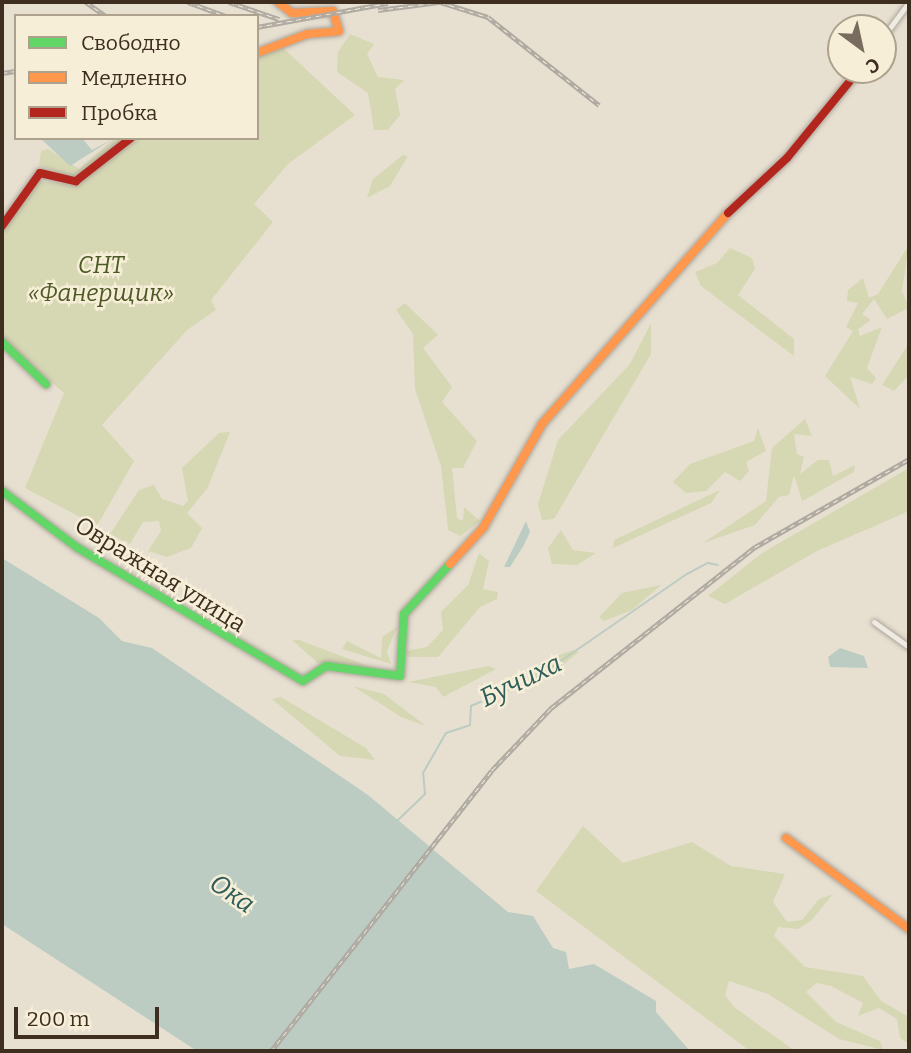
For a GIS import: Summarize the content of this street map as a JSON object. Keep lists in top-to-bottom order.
{
  "streets": {
    "street": ["Овражная улица"]
  },
  "water": ["Бучиха", "Ока"],
  "parks": ["СНТ «Фанерщик»"],
  "legend": ["Свободно", "Медленно", "Пробка"],
  "scale_bar": "200 m",
  "north": "bottom right"
}
